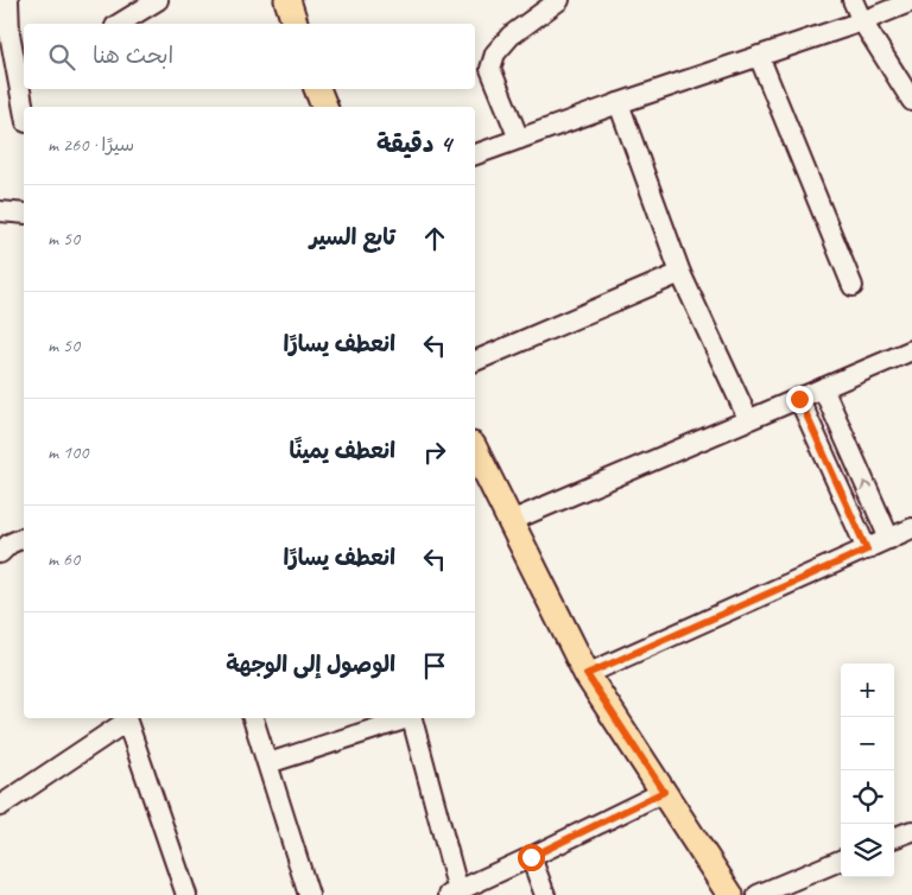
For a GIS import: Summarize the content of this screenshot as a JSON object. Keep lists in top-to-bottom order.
{
  "page": {
    "search": "ابحث هنا",
    "heading": ["4 دقيقة", "سيرًا · 260 m"],
    "list": [
      ["تابع السير", "50 m"],
      ["انعطف يسارًا", "50 m"],
      ["انعطف يمينًا", "100 m"],
      ["انعطف يسارًا", "60 m"],
      "الوصول إلى الوجهة"
    ],
    "map_buttons": ["+", "−"]
  }
}
